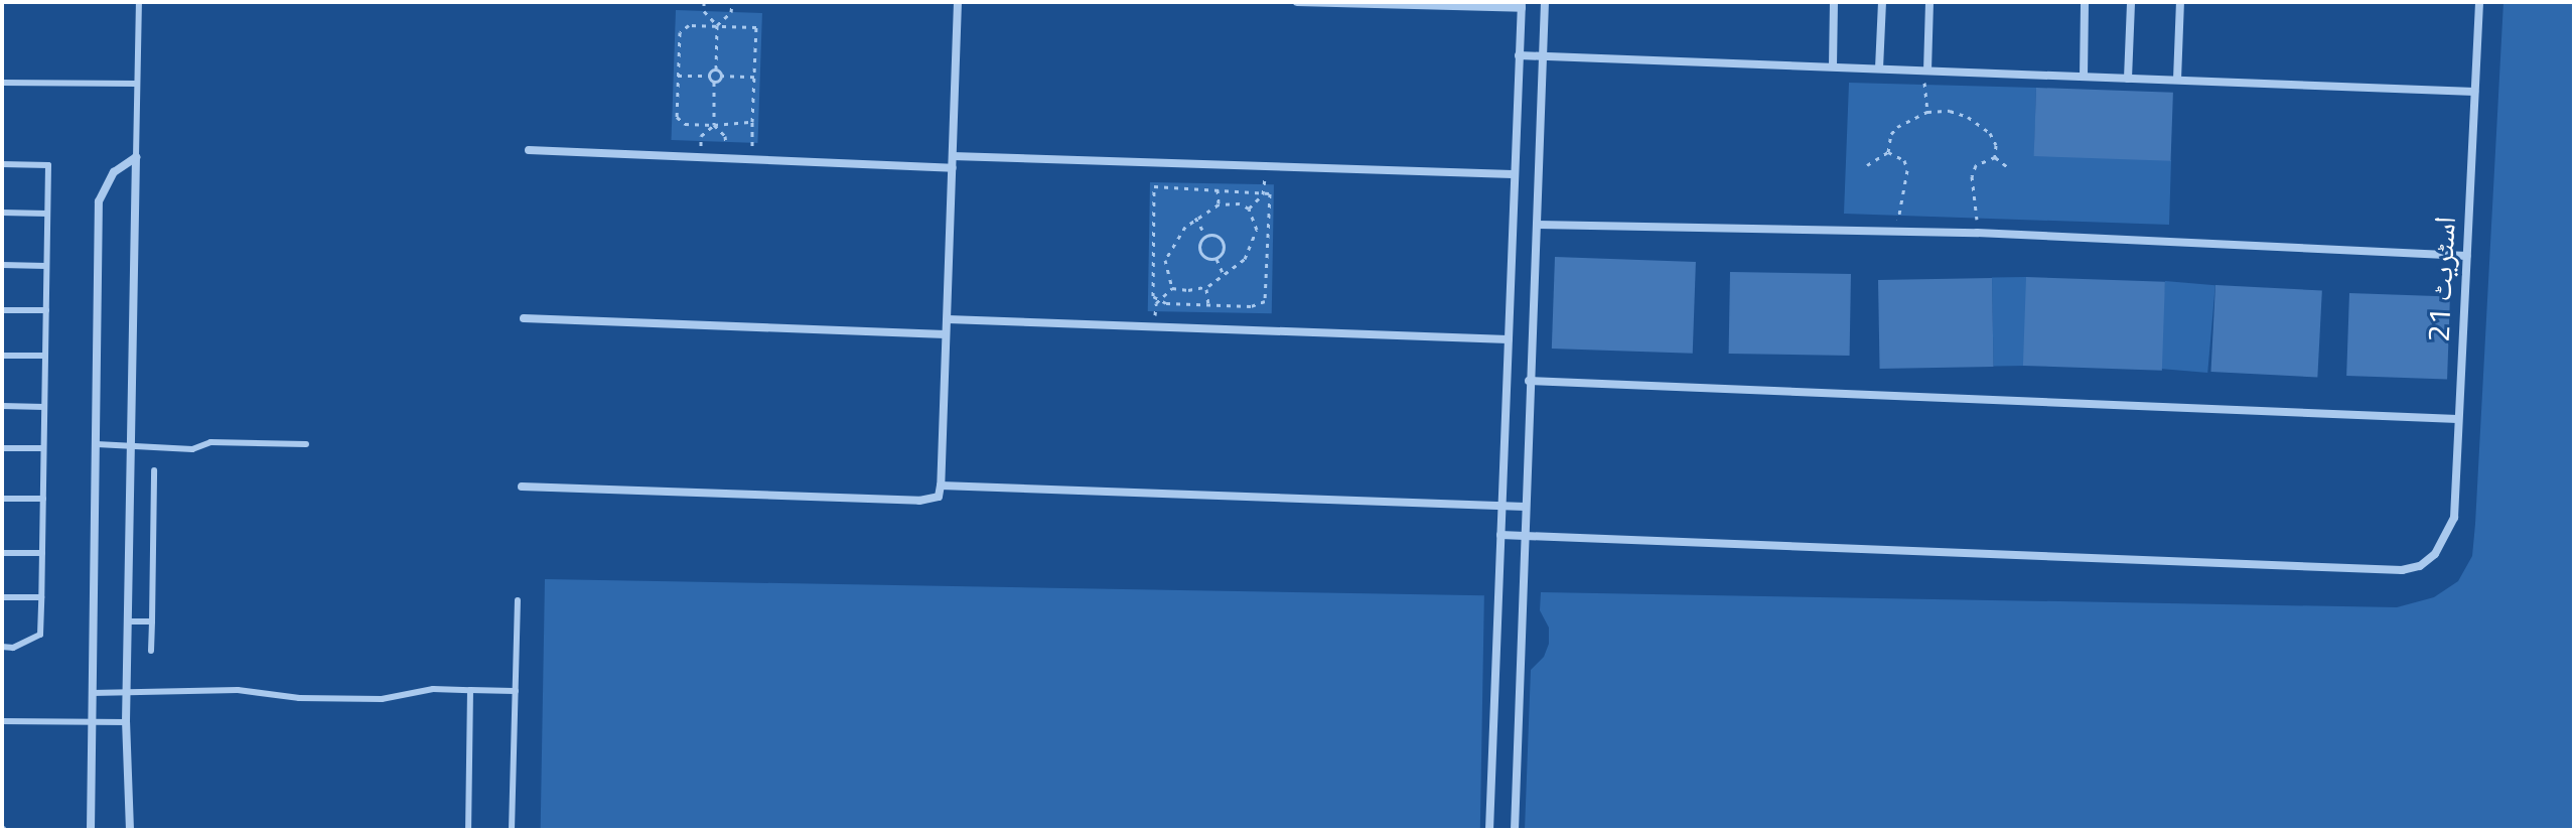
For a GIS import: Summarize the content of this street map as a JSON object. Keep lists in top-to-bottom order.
{
  "streets": {
    "street": ["اسٹریٹ 21"]
  }
}
